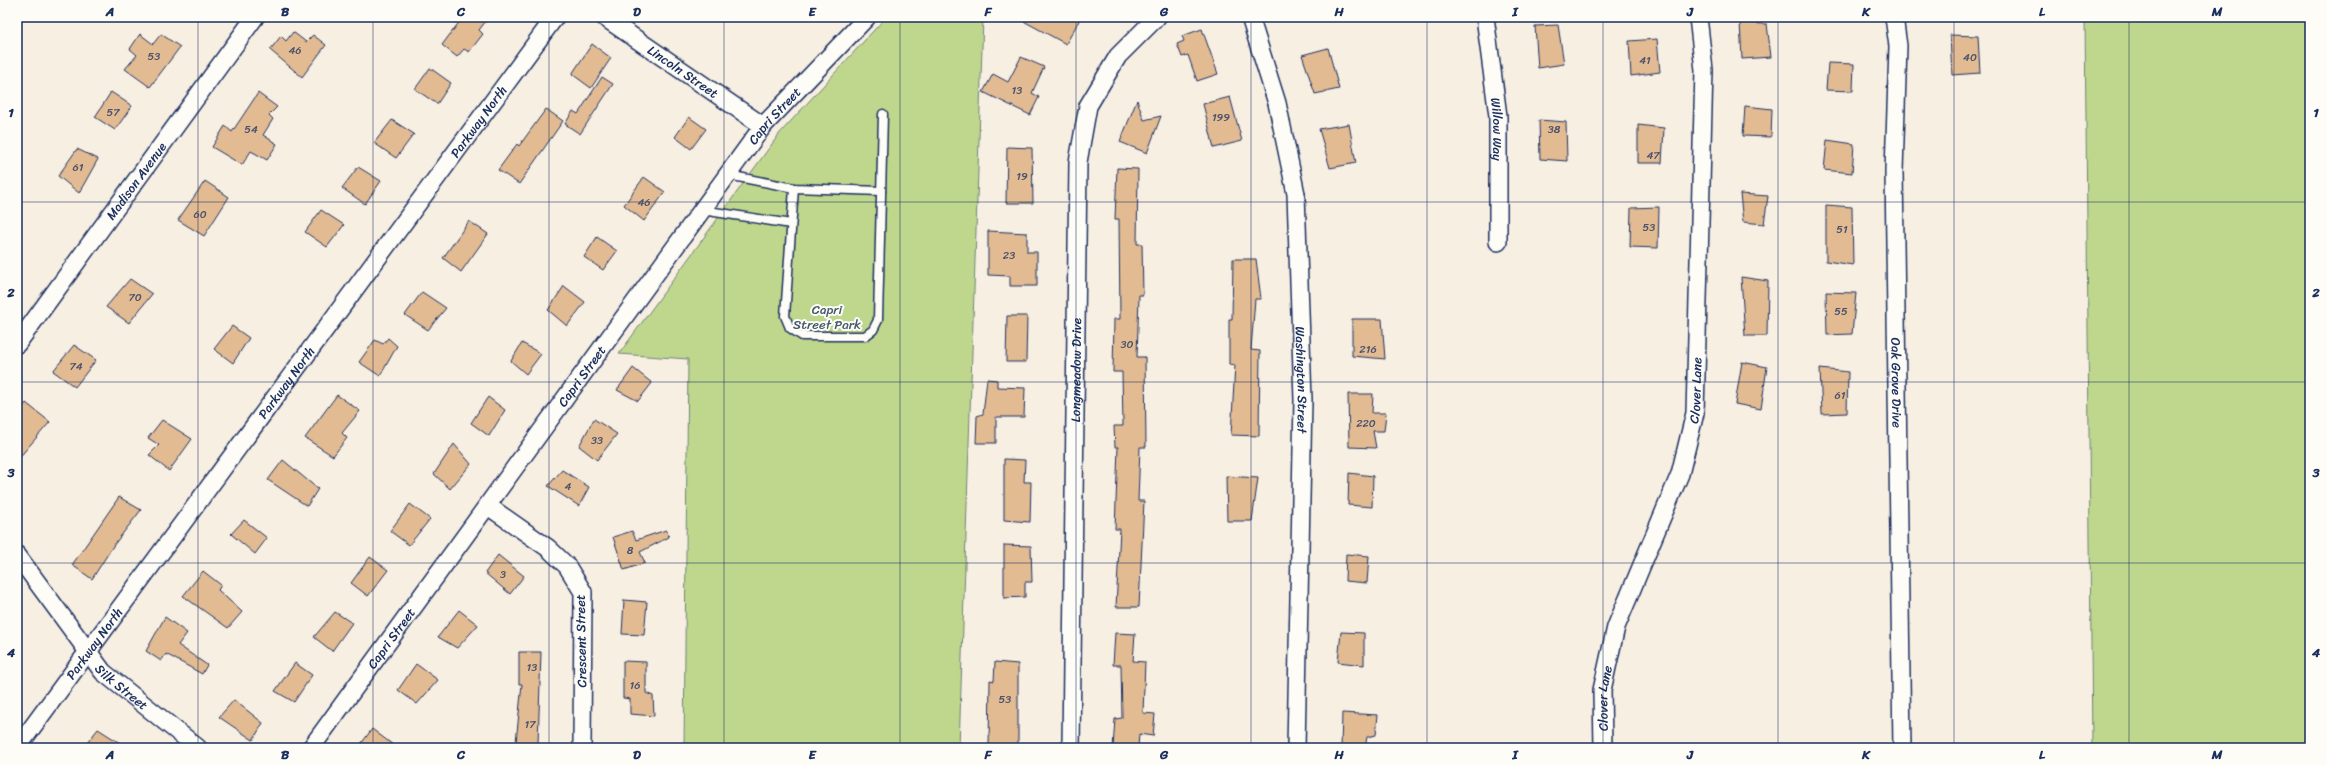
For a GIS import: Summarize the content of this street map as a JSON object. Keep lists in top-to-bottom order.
{
  "streets": {
    "street": [
      "Lincoln Street",
      "Capri Street",
      "Parkway North",
      "Willow Way",
      "Madison Avenue",
      "Longmeadow Drive",
      "Washington Street",
      "Oak Grove Drive",
      "Clover Lane",
      "Crescent Street",
      "Silk Street"
    ]
  },
  "crossings": [
    ["Lincoln Street", "Capri Street"],
    ["Capri Street", "Crescent Street"],
    ["Parkway North", "Silk Street"]
  ],
  "parks": ["Capri Street Park"],
  "house_numbers": [
    "46",
    "53",
    "40",
    "41",
    "13",
    "57",
    "199",
    "54",
    "38",
    "47",
    "61",
    "19",
    "46",
    "60",
    "53",
    "51",
    "23",
    "70",
    "55",
    "30",
    "216",
    "74",
    "61",
    "220",
    "33",
    "4",
    "8",
    "3",
    "13",
    "16",
    "53",
    "17"
  ],
  "grid": {
    "columns": [
      "A",
      "B",
      "C",
      "D",
      "E",
      "F",
      "G",
      "H",
      "I",
      "J",
      "K",
      "L",
      "M"
    ],
    "rows": [
      "1",
      "2",
      "3",
      "4"
    ]
  }
}
